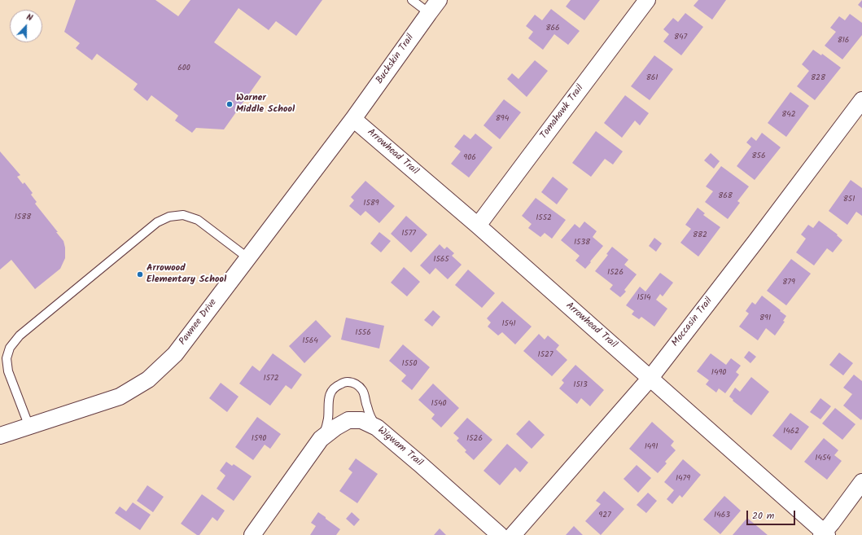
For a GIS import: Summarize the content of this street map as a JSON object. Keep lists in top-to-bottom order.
{
  "streets": {
    "street": [
      "Buckskin Trail",
      "Tomahawk Trail",
      "Arrowhead Trail",
      "Pawnee Drive",
      "Moccasin Trail",
      "Wigwam Trail"
    ]
  },
  "crossings": [
    ["Buckskin Trail", "Arrowhead Trail"],
    ["Buckskin Trail", "Pawnee Drive"],
    ["Tomahawk Trail", "Arrowhead Trail"],
    ["Arrowhead Trail", "Pawnee Drive"],
    ["Arrowhead Trail", "Moccasin Trail"]
  ],
  "places": ["Warner Middle School", "Arrowood Elementary School"],
  "house_numbers": [
    "866",
    "847",
    "816",
    "600",
    "861",
    "828",
    "842",
    "894",
    "856",
    "906",
    "868",
    "851",
    "1589",
    "1588",
    "1552",
    "1577",
    "882",
    "1538",
    "1565",
    "1526",
    "879",
    "1514",
    "891",
    "1541",
    "1556",
    "1564",
    "1527",
    "1550",
    "1490",
    "1572",
    "1513",
    "1540",
    "1462",
    "1590",
    "1526",
    "1491",
    "1454",
    "1479",
    "927",
    "1463"
  ],
  "scale_bar": "20 m",
  "north": "top"
}
